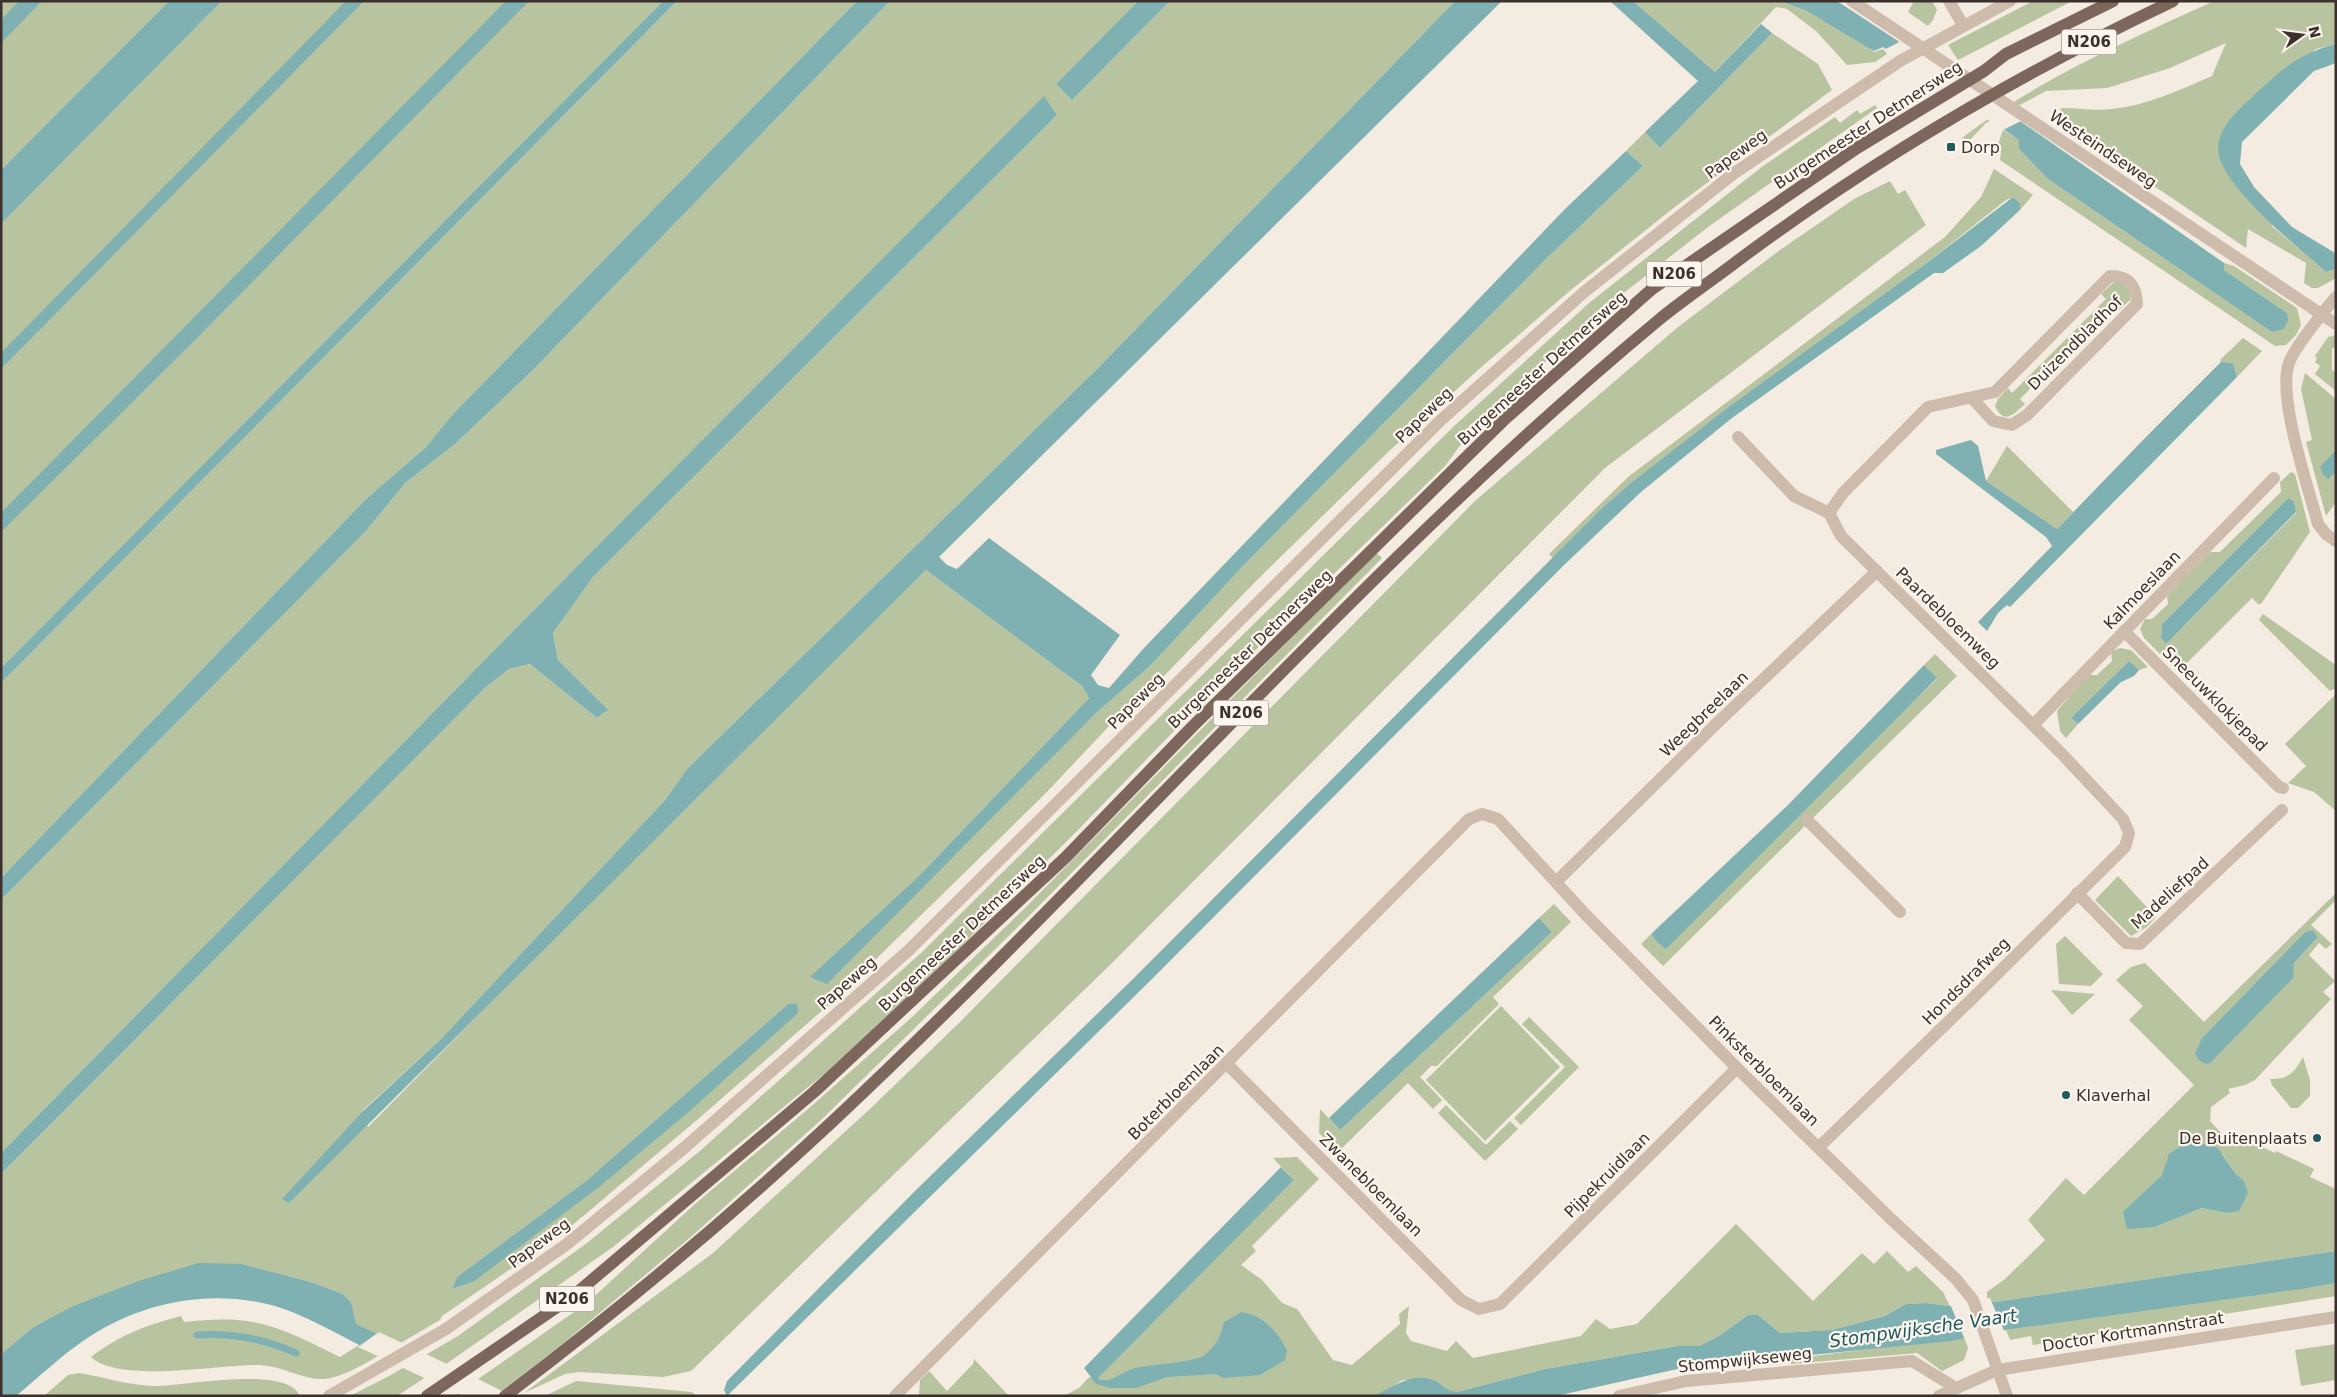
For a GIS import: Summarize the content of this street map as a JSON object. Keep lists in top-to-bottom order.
{
  "streets": {
    "main road": ["N206", "Burgemeester Detmersweg"],
    "street": [
      "Westeindseweg",
      "Papeweg",
      "Duizendbladhof",
      "Kalmoeslaan",
      "Paardebloemweg",
      "Sneeuwklokjepad",
      "Weegbreelaan",
      "Madeliefpad",
      "Hondsdrafweg",
      "Pinksterbloemlaan",
      "Boterbloemlaan",
      "Pijpekruidlaan",
      "Zwanebloemlaan",
      "Doctor Kortmannstraat",
      "Stompwijkseweg"
    ]
  },
  "crossings": [
    ["Duizendbladhof", "Paardebloemweg"],
    ["Kalmoeslaan", "Paardebloemweg"],
    ["Kalmoeslaan", "Sneeuwklokjepad"],
    ["Paardebloemweg", "Weegbreelaan"],
    ["Paardebloemweg", "Hondsdrafweg"],
    ["Weegbreelaan", "Pinksterbloemlaan"],
    ["Madeliefpad", "Hondsdrafweg"],
    ["Hondsdrafweg", "Pinksterbloemlaan"],
    ["Pinksterbloemlaan", "Boterbloemlaan"],
    ["Pinksterbloemlaan", "Pijpekruidlaan"],
    ["Pinksterbloemlaan", "Doctor Kortmannstraat"],
    ["Boterbloemlaan", "Zwanebloemlaan"],
    ["Pijpekruidlaan", "Zwanebloemlaan"],
    ["Doctor Kortmannstraat", "Stompwijkseweg"]
  ],
  "water": ["Stompwijksche Vaart"],
  "places": {
    "transit": ["Dorp"],
    "other": ["Klaverhal", "De Buitenplaats"]
  },
  "north": "right"
}
